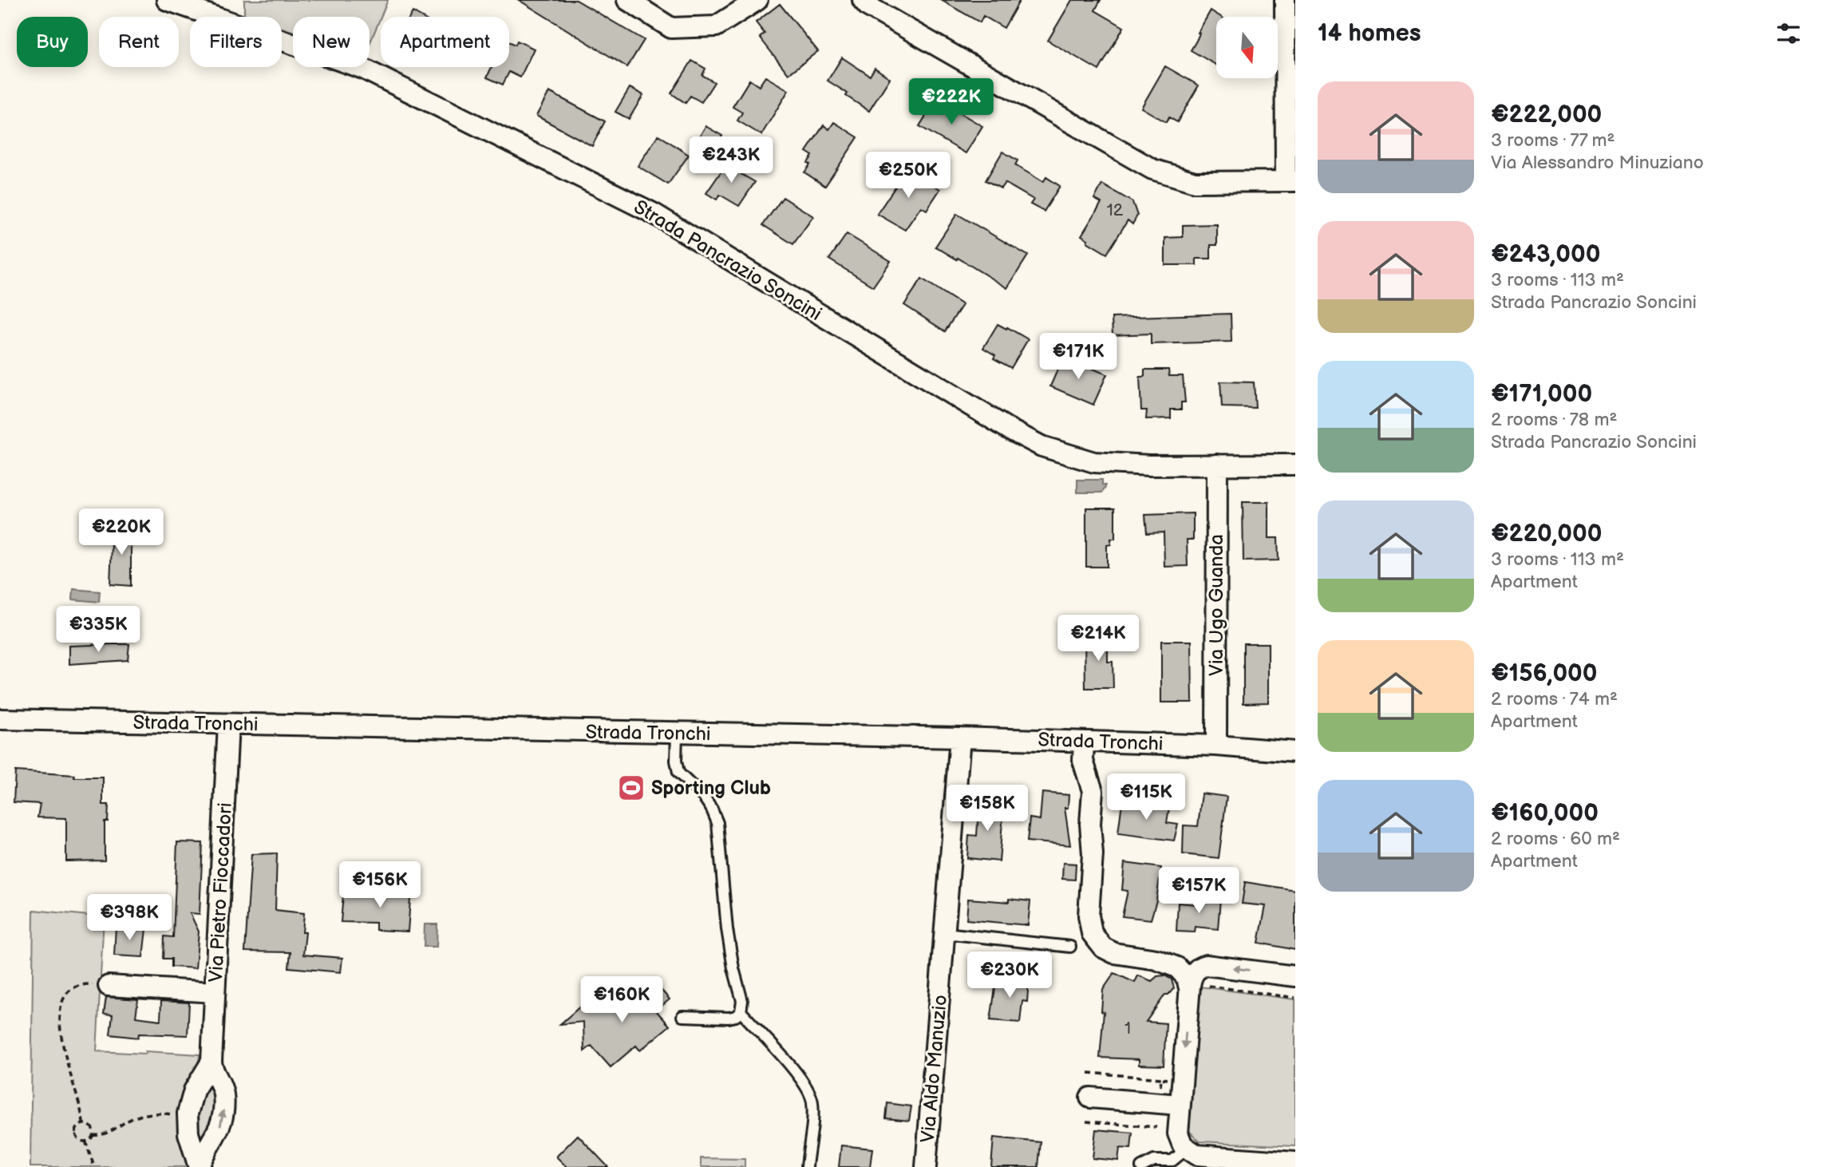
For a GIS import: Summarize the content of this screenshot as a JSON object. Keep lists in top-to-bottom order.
{
  "streets": {
    "street": [
      "Strada Pancrazio Soncini",
      "Via Ugo Guanda",
      "Strada Tronchi",
      "Via Pietro Fioccadori",
      "Via Aldo Manuzio"
    ]
  },
  "crossings": [
    ["Strada Pancrazio Soncini", "Via Ugo Guanda"],
    ["Via Ugo Guanda", "Strada Tronchi"],
    ["Strada Tronchi", "Via Pietro Fioccadori"],
    ["Strada Tronchi", "Via Aldo Manuzio"]
  ],
  "places": {
    "sports": ["Sporting Club"]
  },
  "house_numbers": ["12", "1"],
  "north": "bottom",
  "page": {
    "heading": "14 homes",
    "chip": [
      "Buy",
      "Rent",
      "Filters",
      "New",
      "Apartment"
    ],
    "list": [
      {
        "name": "€222,000",
        "note": "3 rooms · 77 m² · Via Alessandro Minuziano"
      },
      {
        "name": "€243,000",
        "note": "3 rooms · 113 m² · Strada Pancrazio Soncini"
      },
      {
        "name": "€171,000",
        "note": "2 rooms · 78 m² · Strada Pancrazio Soncini"
      },
      {
        "name": "€220,000",
        "note": "3 rooms · 113 m² · Apartment"
      },
      {
        "name": "€156,000",
        "note": "2 rooms · 74 m² · Apartment"
      },
      {
        "name": "€160,000",
        "note": "2 rooms · 60 m² · Apartment"
      }
    ],
    "price": [
      "€222K",
      "€243K",
      "€250K",
      "€171K",
      "€220K",
      "€335K",
      "€214K",
      "€115K",
      "€158K",
      "€156K",
      "€157K",
      "€398K",
      "€230K",
      "€160K"
    ]
  }
}
